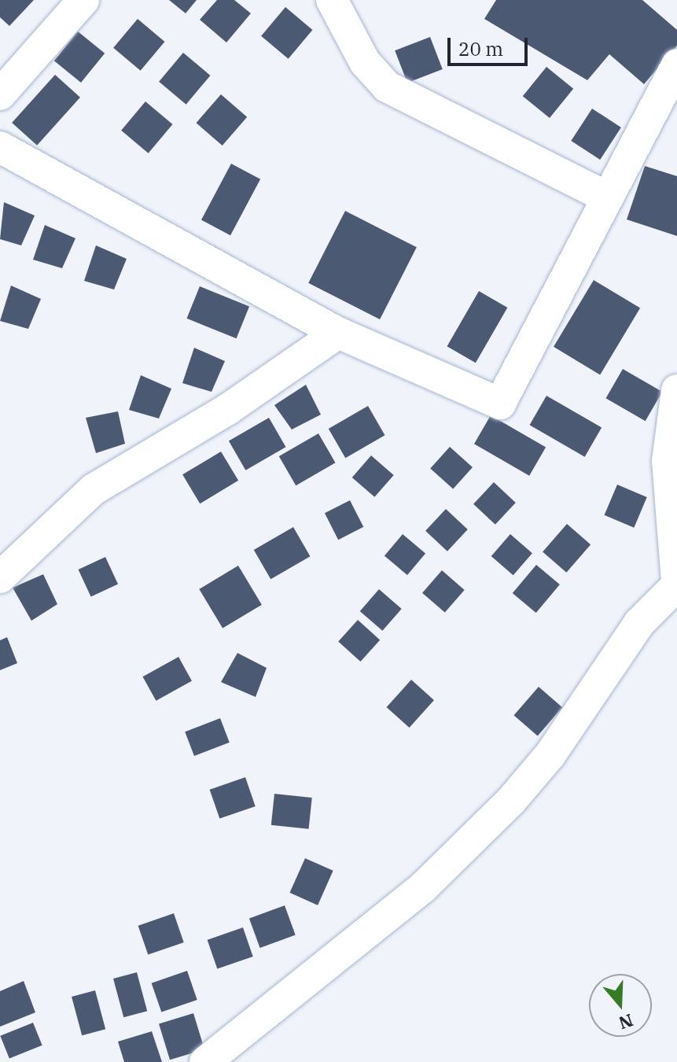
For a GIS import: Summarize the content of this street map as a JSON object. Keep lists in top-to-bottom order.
{
  "scale_bar": "20 m",
  "north": "bottom"
}
